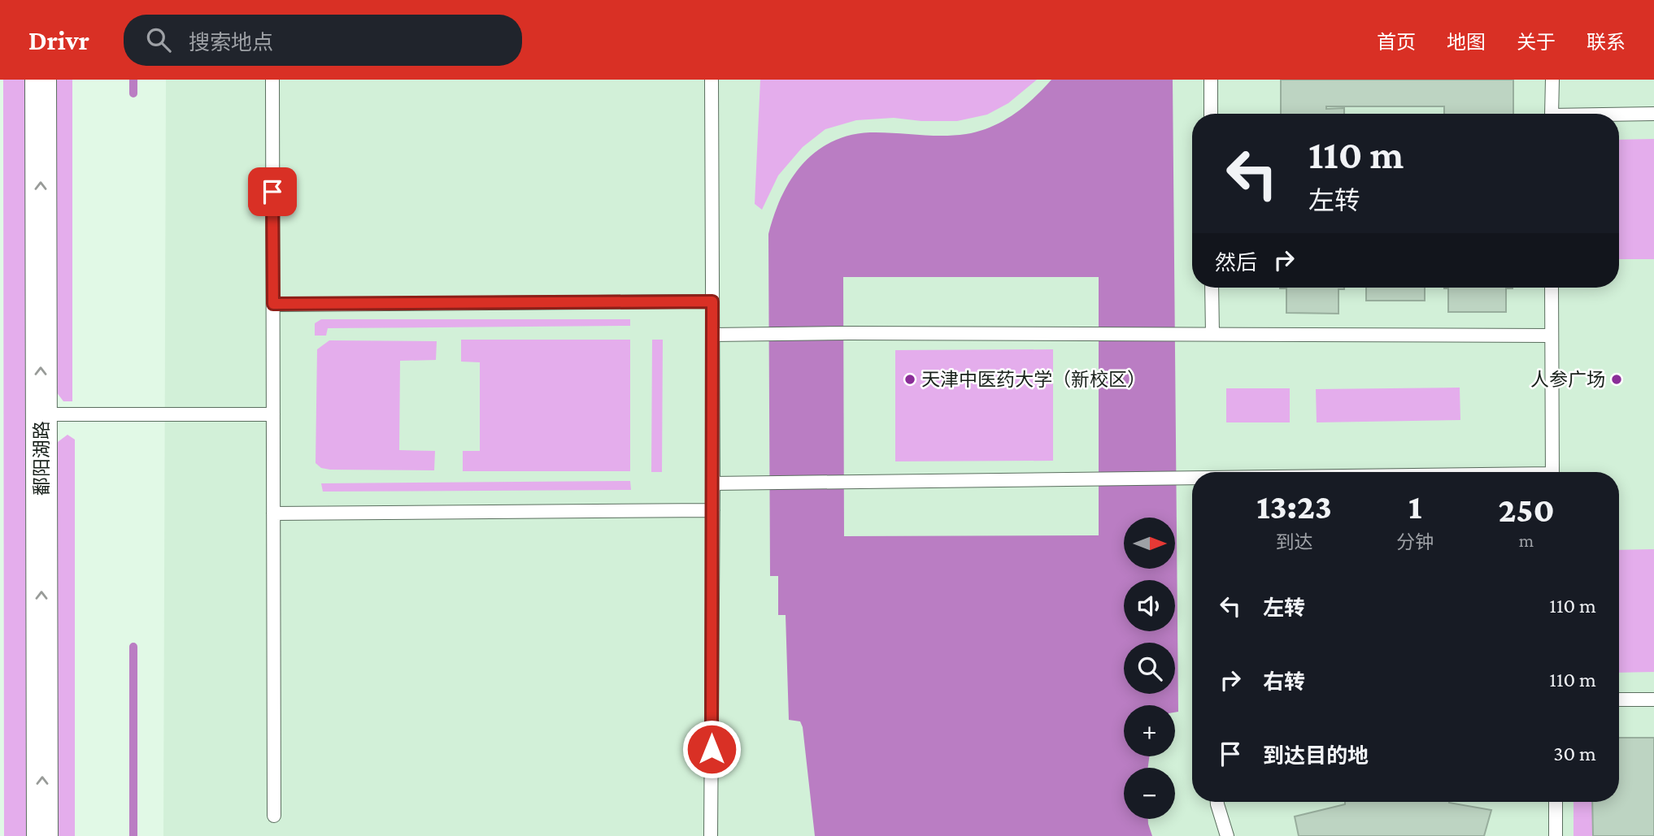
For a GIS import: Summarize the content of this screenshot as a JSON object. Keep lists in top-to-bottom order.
{
  "streets": {
    "main road": ["鄱阳湖路"]
  },
  "one_way": ["鄱阳湖路"],
  "places": ["天津中医药大学（新校区）", "人参广场"],
  "north": "right",
  "page": {
    "header": "Drivr",
    "search": "搜索地点",
    "nav": [
      "首页",
      "地图",
      "关于",
      "联系"
    ],
    "turn": ["110 m", "左转"],
    "then": "然后",
    "eta": [
      "13:23",
      "到达",
      "1",
      "分钟",
      "250",
      "m"
    ],
    "map_buttons": ["+", "−"],
    "list": [
      {
        "name": "左转",
        "value": "110 m"
      },
      {
        "name": "右转",
        "value": "110 m"
      },
      {
        "name": "到达目的地",
        "value": "30 m"
      }
    ]
  }
}
